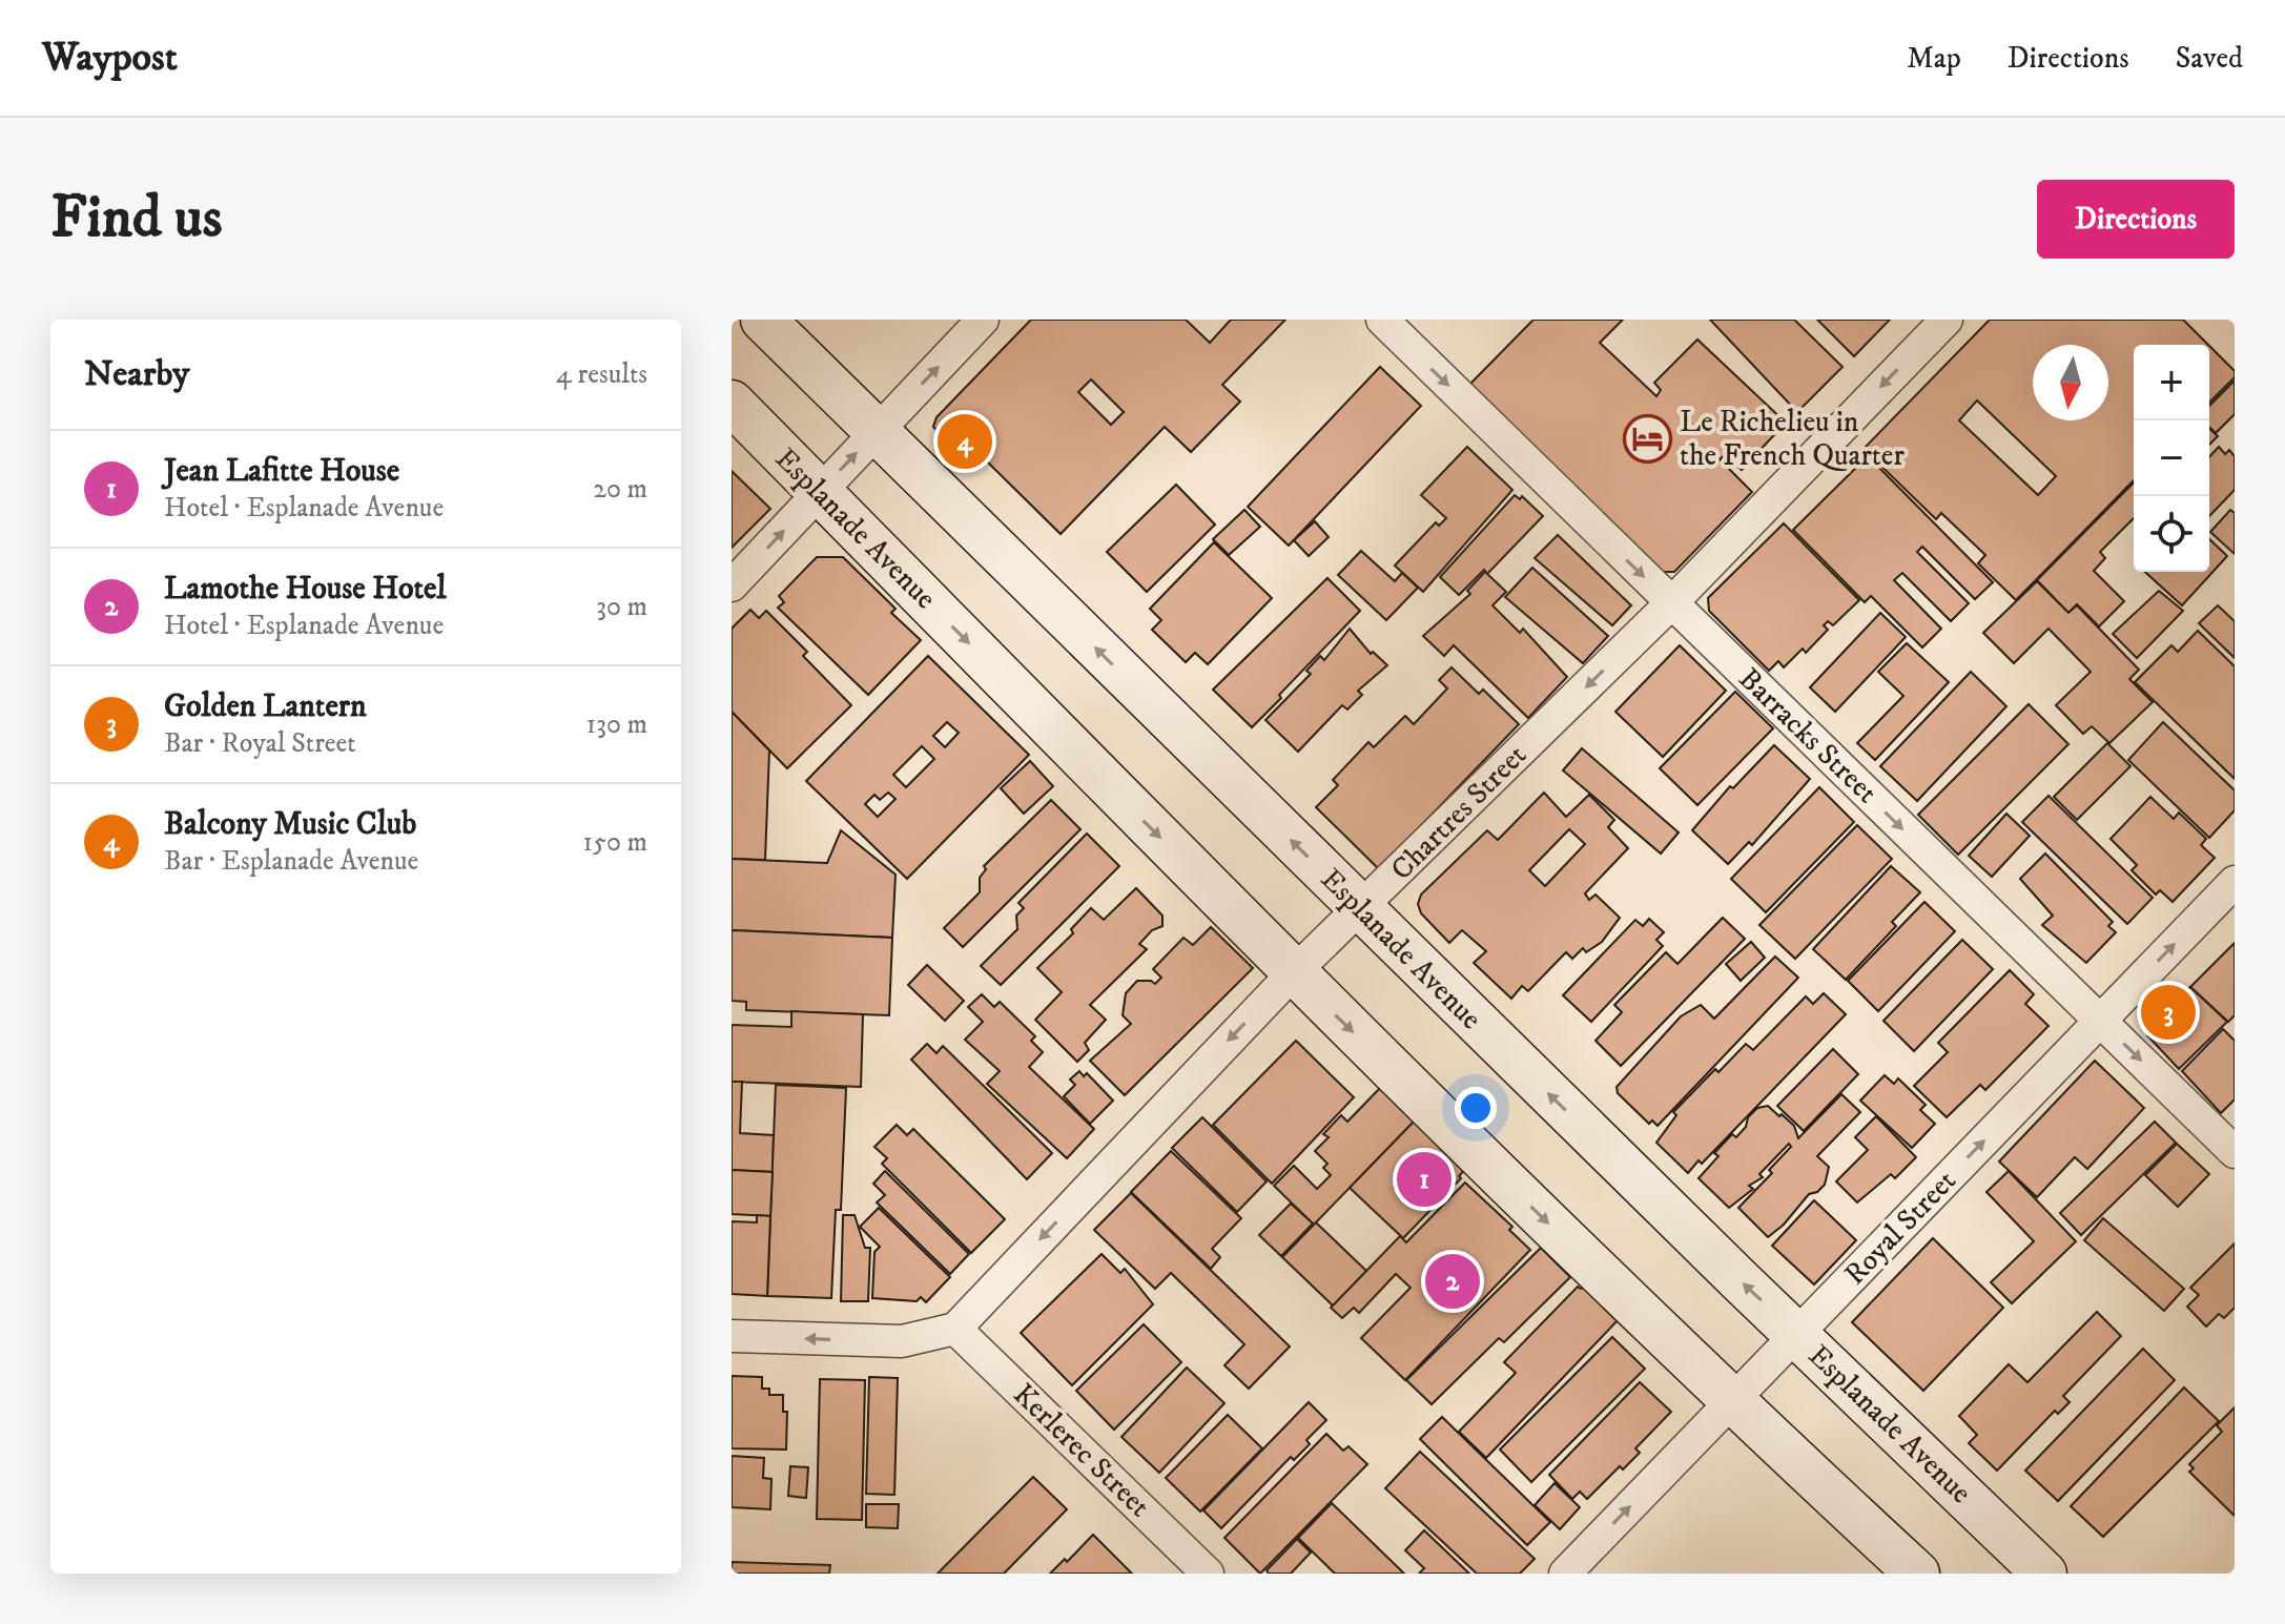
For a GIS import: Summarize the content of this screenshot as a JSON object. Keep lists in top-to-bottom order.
{
  "streets": {
    "street": [
      "Esplanade Avenue",
      "Barracks Street",
      "Chartres Street",
      "Royal Street",
      "Kerlerec Street"
    ]
  },
  "crossings": [
    ["Esplanade Avenue", "Chartres Street"],
    ["Esplanade Avenue", "Royal Street"],
    ["Barracks Street", "Chartres Street"],
    ["Barracks Street", "Royal Street"],
    ["Chartres Street", "Kerlerec Street"]
  ],
  "one_way": ["Barracks Street", "Chartres Street", "Royal Street"],
  "places": {
    "hotel": ["Le Richelieu in the French Quarter"]
  },
  "north": "bottom",
  "page": {
    "header": "Waypost",
    "nav": ["Map", "Directions", "Saved"],
    "buttons": "Directions",
    "title": "Find us",
    "heading": ["Nearby", "4 results"],
    "map_buttons": ["+", "−"],
    "pins": [
      "4",
      "3",
      "1",
      "2"
    ],
    "list": [
      {
        "mark": "1",
        "name": "Jean Lafitte House",
        "note": "Hotel · Esplanade Avenue",
        "value": "20 m"
      },
      {
        "mark": "2",
        "name": "Lamothe House Hotel",
        "note": "Hotel · Esplanade Avenue",
        "value": "30 m"
      },
      {
        "mark": "3",
        "name": "Golden Lantern",
        "note": "Bar · Royal Street",
        "value": "130 m"
      },
      {
        "mark": "4",
        "name": "Balcony Music Club",
        "note": "Bar · Esplanade Avenue",
        "value": "150 m"
      }
    ]
  }
}
